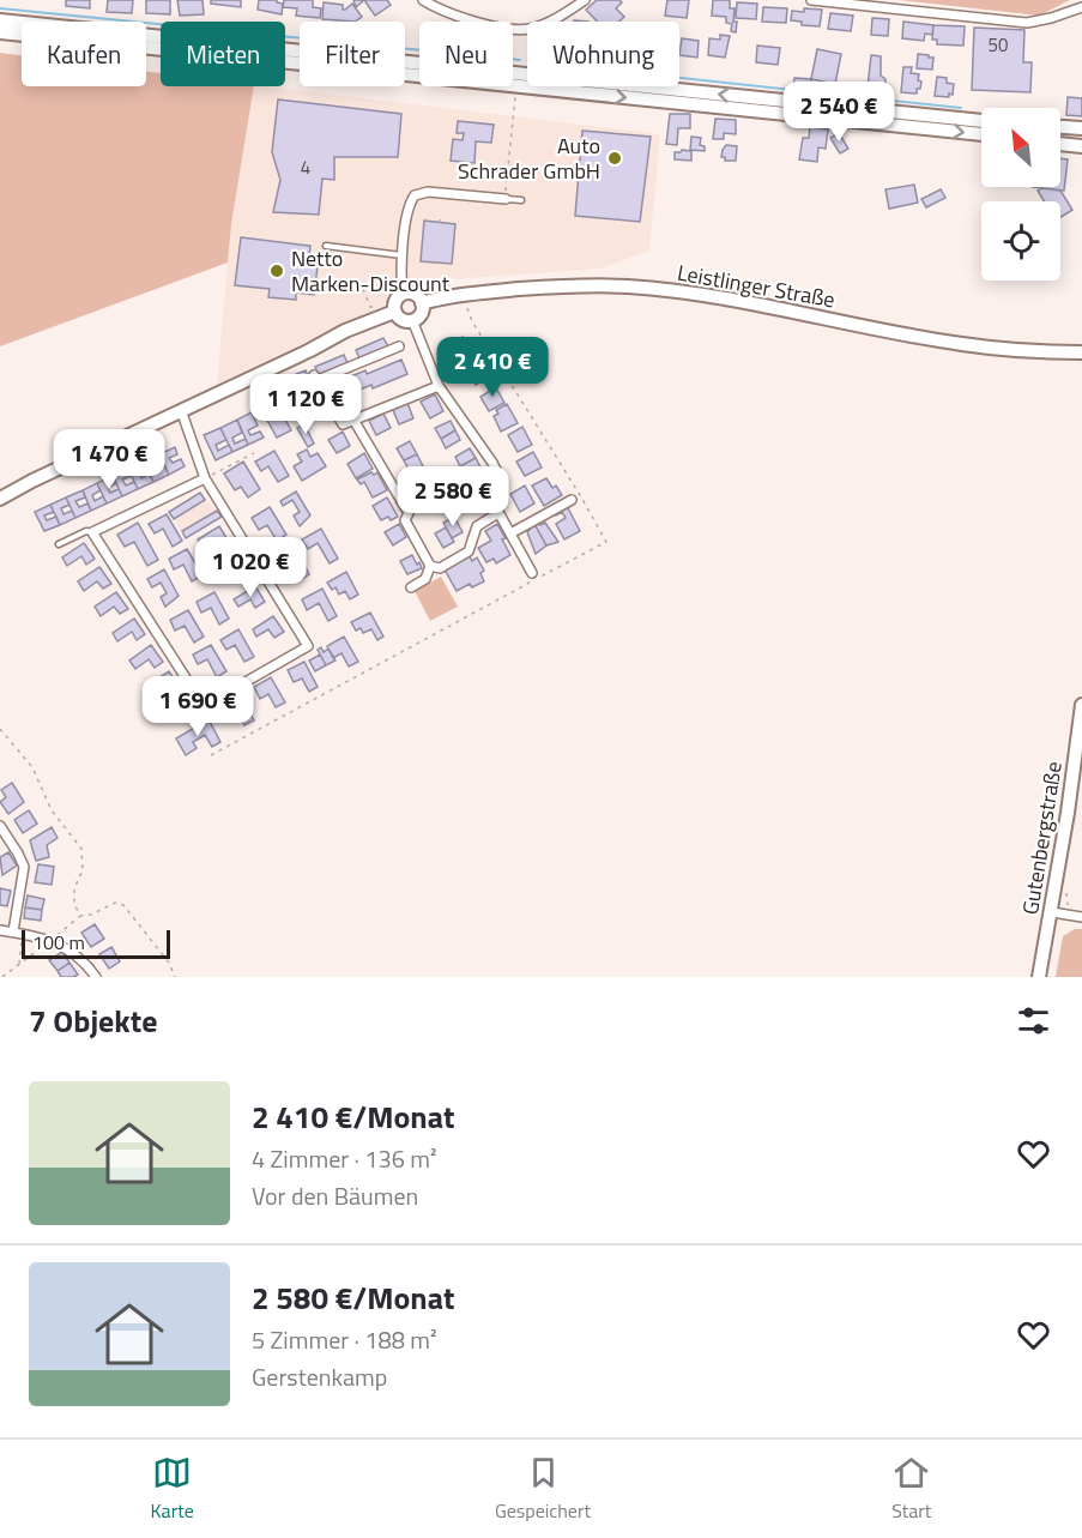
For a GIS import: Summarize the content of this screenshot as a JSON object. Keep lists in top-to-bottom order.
{
  "streets": {
    "main road": ["Leistlinger Straße", "Gutenbergstraße"]
  },
  "places": ["Auto Schrader GmbH", "Netto Marken-Discount"],
  "house_numbers": ["50", "4"],
  "scale_bar": "100 m",
  "north": "top left",
  "page": {
    "chip": [
      "Kaufen",
      "Mieten",
      "Filter",
      "Neu",
      "Wohnung"
    ],
    "price": [
      "2 540 €",
      "2 410 €",
      "1 120 €",
      "1 470 €",
      "2 580 €",
      "1 020 €",
      "1 690 €"
    ],
    "scale": "100 m",
    "heading": "7 Objekte",
    "list": [
      {
        "name": "2 410 €/Monat",
        "note": "4 Zimmer · 136 m² · Vor den Bäumen"
      },
      {
        "name": "2 580 €/Monat",
        "note": "5 Zimmer · 188 m² · Gerstenkamp"
      }
    ],
    "tabs": ["Karte", "Gespeichert", "Start"]
  }
}
